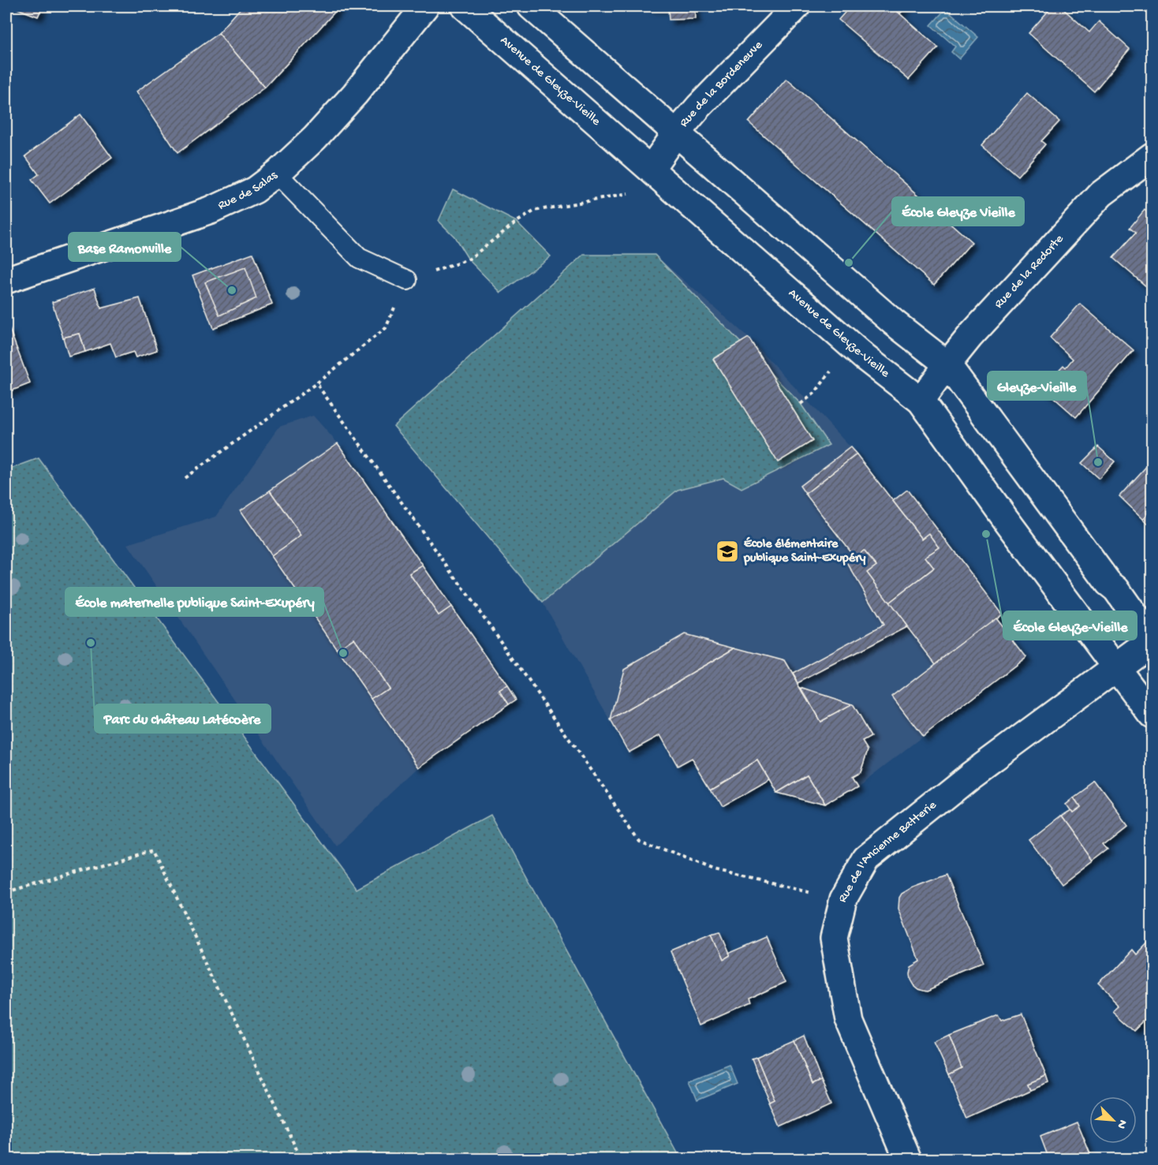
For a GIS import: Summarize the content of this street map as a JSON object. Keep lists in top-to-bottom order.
{
  "streets": {
    "street": [
      "Avenue de Gleyze-Vieille",
      "Rue de la Bordeneuve",
      "Rue de Salas",
      "Rue de la Redorte",
      "Rue de l'Ancienne Batterie"
    ]
  },
  "crossings": [
    ["Avenue de Gleyze-Vieille", "Rue de la Bordeneuve"],
    ["Avenue de Gleyze-Vieille", "Rue de la Redorte"],
    ["Avenue de Gleyze-Vieille", "Rue de l'Ancienne Batterie"]
  ],
  "places": {
    "other": [
      "École Gleyze Vieille",
      "Base Ramonville",
      "Gleyze-Vieille",
      "École Gleyze-Vieille",
      "Parc du château Latécoère",
      "École maternelle publique Saint-Exupéry"
    ],
    "school or university": ["École élémentaire publique Saint-Exupéry"]
  },
  "north": "bottom right"
}
